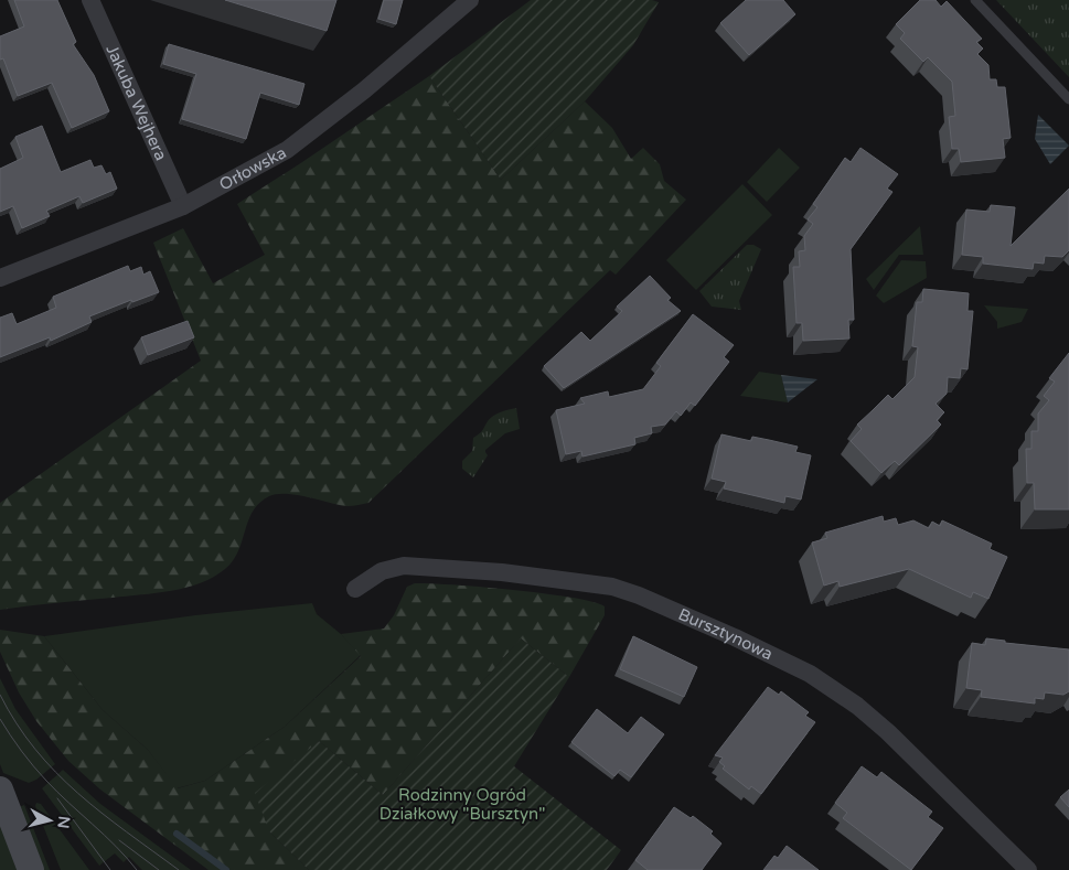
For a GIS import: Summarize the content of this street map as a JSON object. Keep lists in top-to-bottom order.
{
  "streets": {
    "street": ["Jakuba Wejhera", "Orłowska", "Bursztynowa"]
  },
  "crossings": [
    ["Jakuba Wejhera", "Orłowska"]
  ],
  "parks": ["Rodzinny Ogród Działkowy \"Bursztyn\""],
  "north": "right"
}
